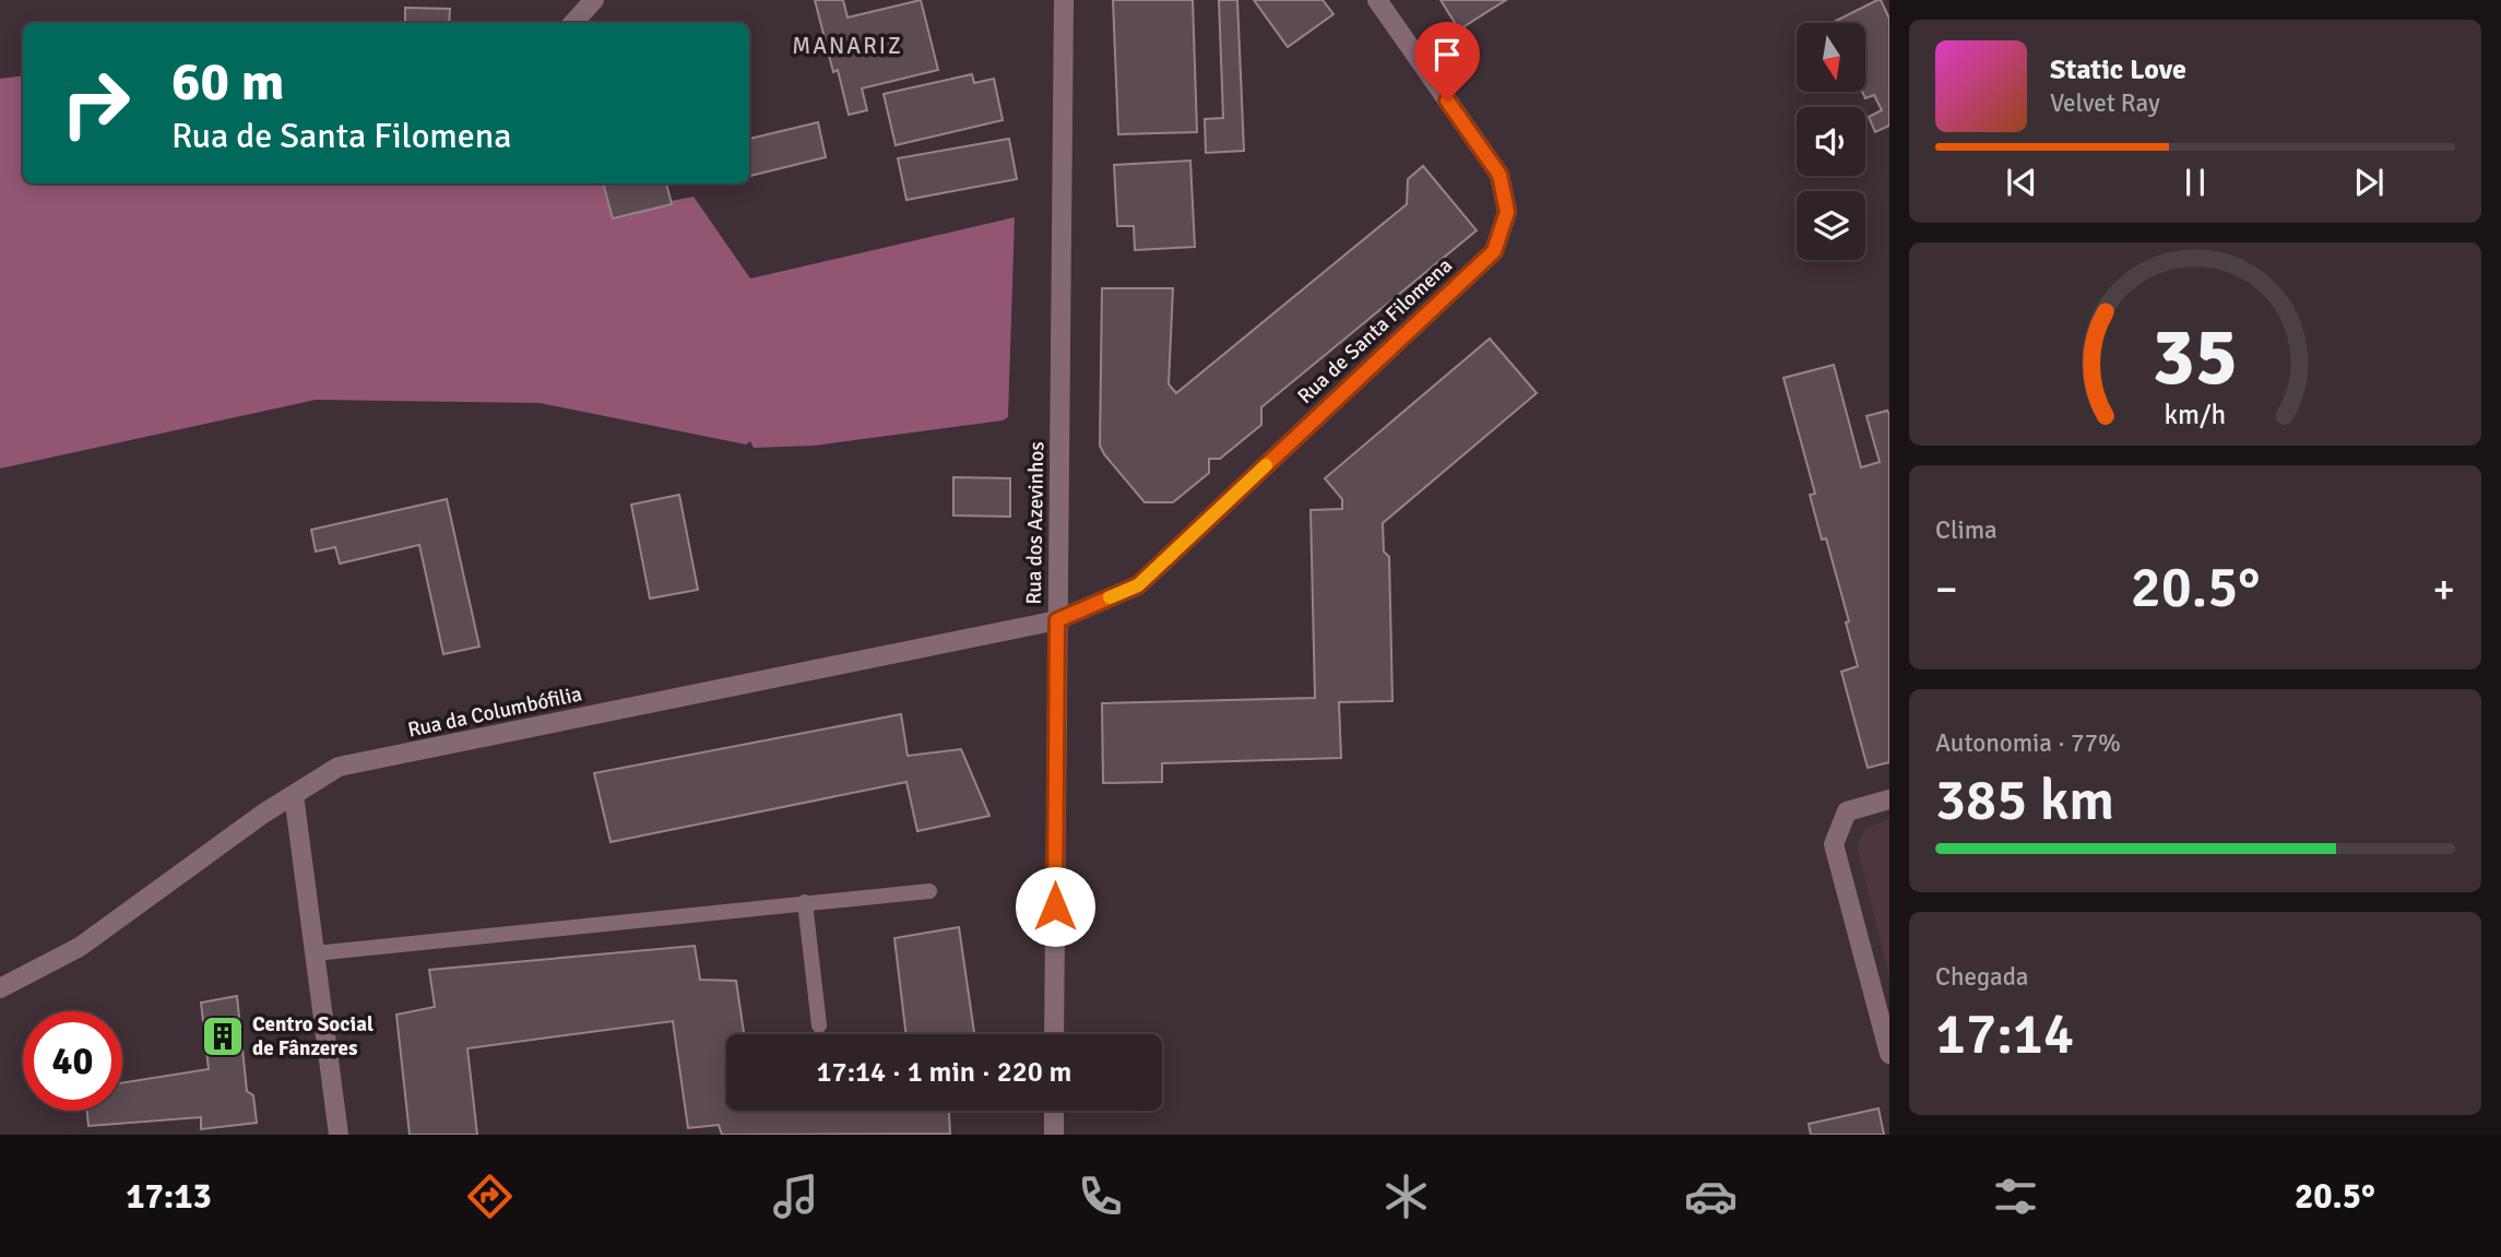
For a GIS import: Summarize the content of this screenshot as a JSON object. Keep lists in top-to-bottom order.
{
  "streets": {
    "street": ["Rua de Santa Filomena", "Rua dos Azevinhos", "Rua da Columbófilia"]
  },
  "crossings": [
    ["Rua de Santa Filomena", "Rua dos Azevinhos"],
    ["Rua de Santa Filomena", "Rua da Columbófilia"],
    ["Rua dos Azevinhos", "Rua da Columbófilia"]
  ],
  "districts": ["MANARIZ"],
  "places": {
    "building": ["Centro Social de Fânzeres"]
  },
  "north": "bottom",
  "page": {
    "turn": ["60 m", "Rua de Santa Filomena"],
    "song": ["Static Love", "Velvet Ray"],
    "tile": [
      "Clima",
      ["Autonomia · 77%", "385 km"],
      ["Chegada", "17:14"]
    ],
    "heat": ["−", "20.5°", "+"],
    "limit": "40",
    "trip": "17:14 · 1 min · 220 m",
    "tabs": ["17:13", "20.5°"],
    "gauge": ["35", "km/h"]
  }
}
